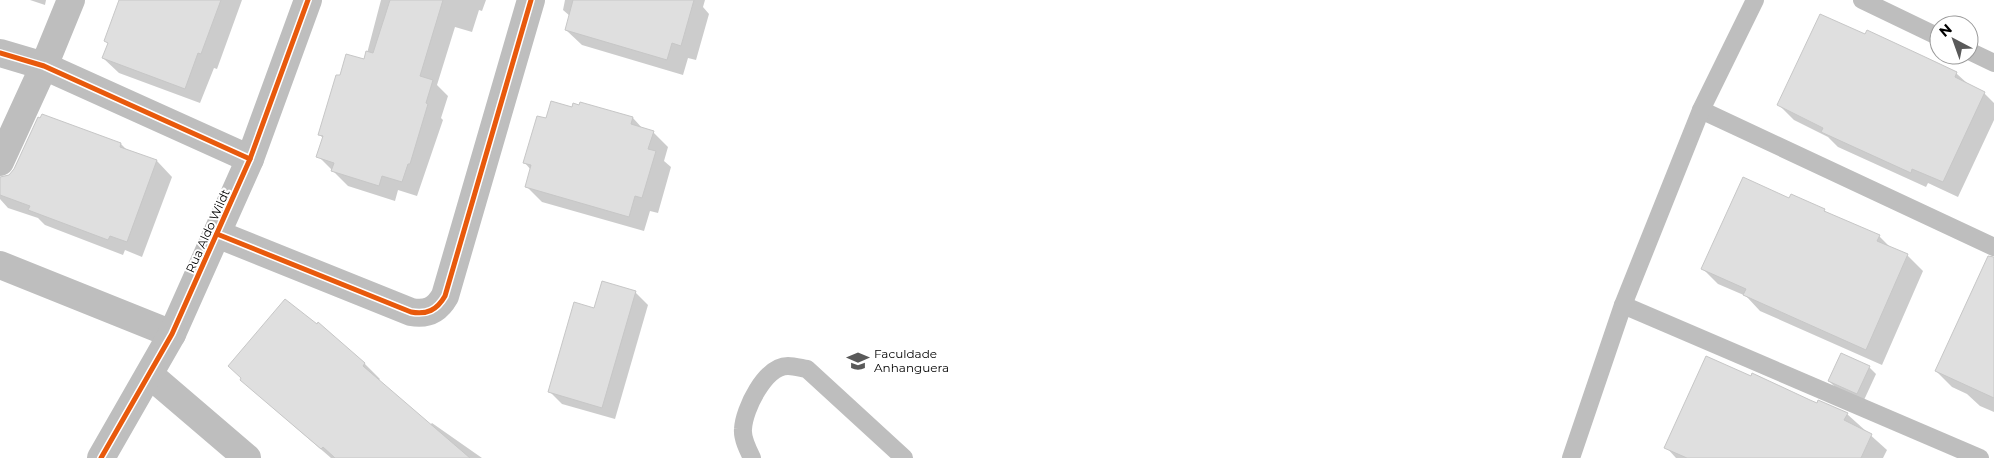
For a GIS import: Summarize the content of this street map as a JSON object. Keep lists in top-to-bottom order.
{
  "streets": {
    "street": ["Rua Aldo Wildt"]
  },
  "places": {
    "school or university": ["Faculdade Anhanguera"]
  },
  "north": "top left"
}
